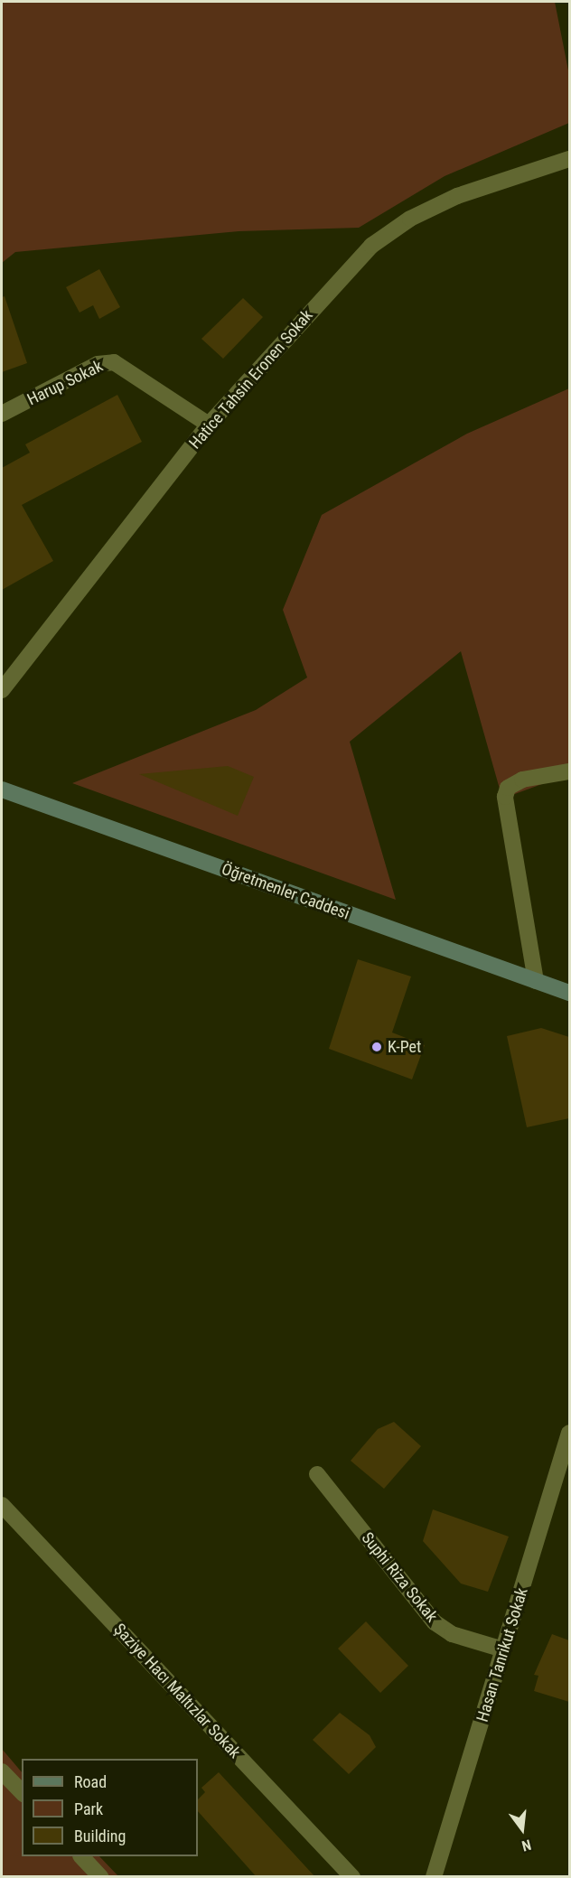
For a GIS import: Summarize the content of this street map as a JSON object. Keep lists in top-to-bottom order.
{
  "streets": {
    "main road": ["Öğretmenler Caddesi"],
    "street": [
      "Hatice Tahsin Eronen Sokak",
      "Harup Sokak",
      "Suphi Riza Sokak",
      "Hasan Tanrikut Sokak",
      "Şaziye Hacı Maltızlar Sokak"
    ]
  },
  "crossings": [
    ["Hatice Tahsin Eronen Sokak", "Harup Sokak"],
    ["Suphi Riza Sokak", "Hasan Tanrikut Sokak"]
  ],
  "places": ["K-Pet"],
  "legend": ["Road", "Park", "Building"],
  "north": "bottom"
}
